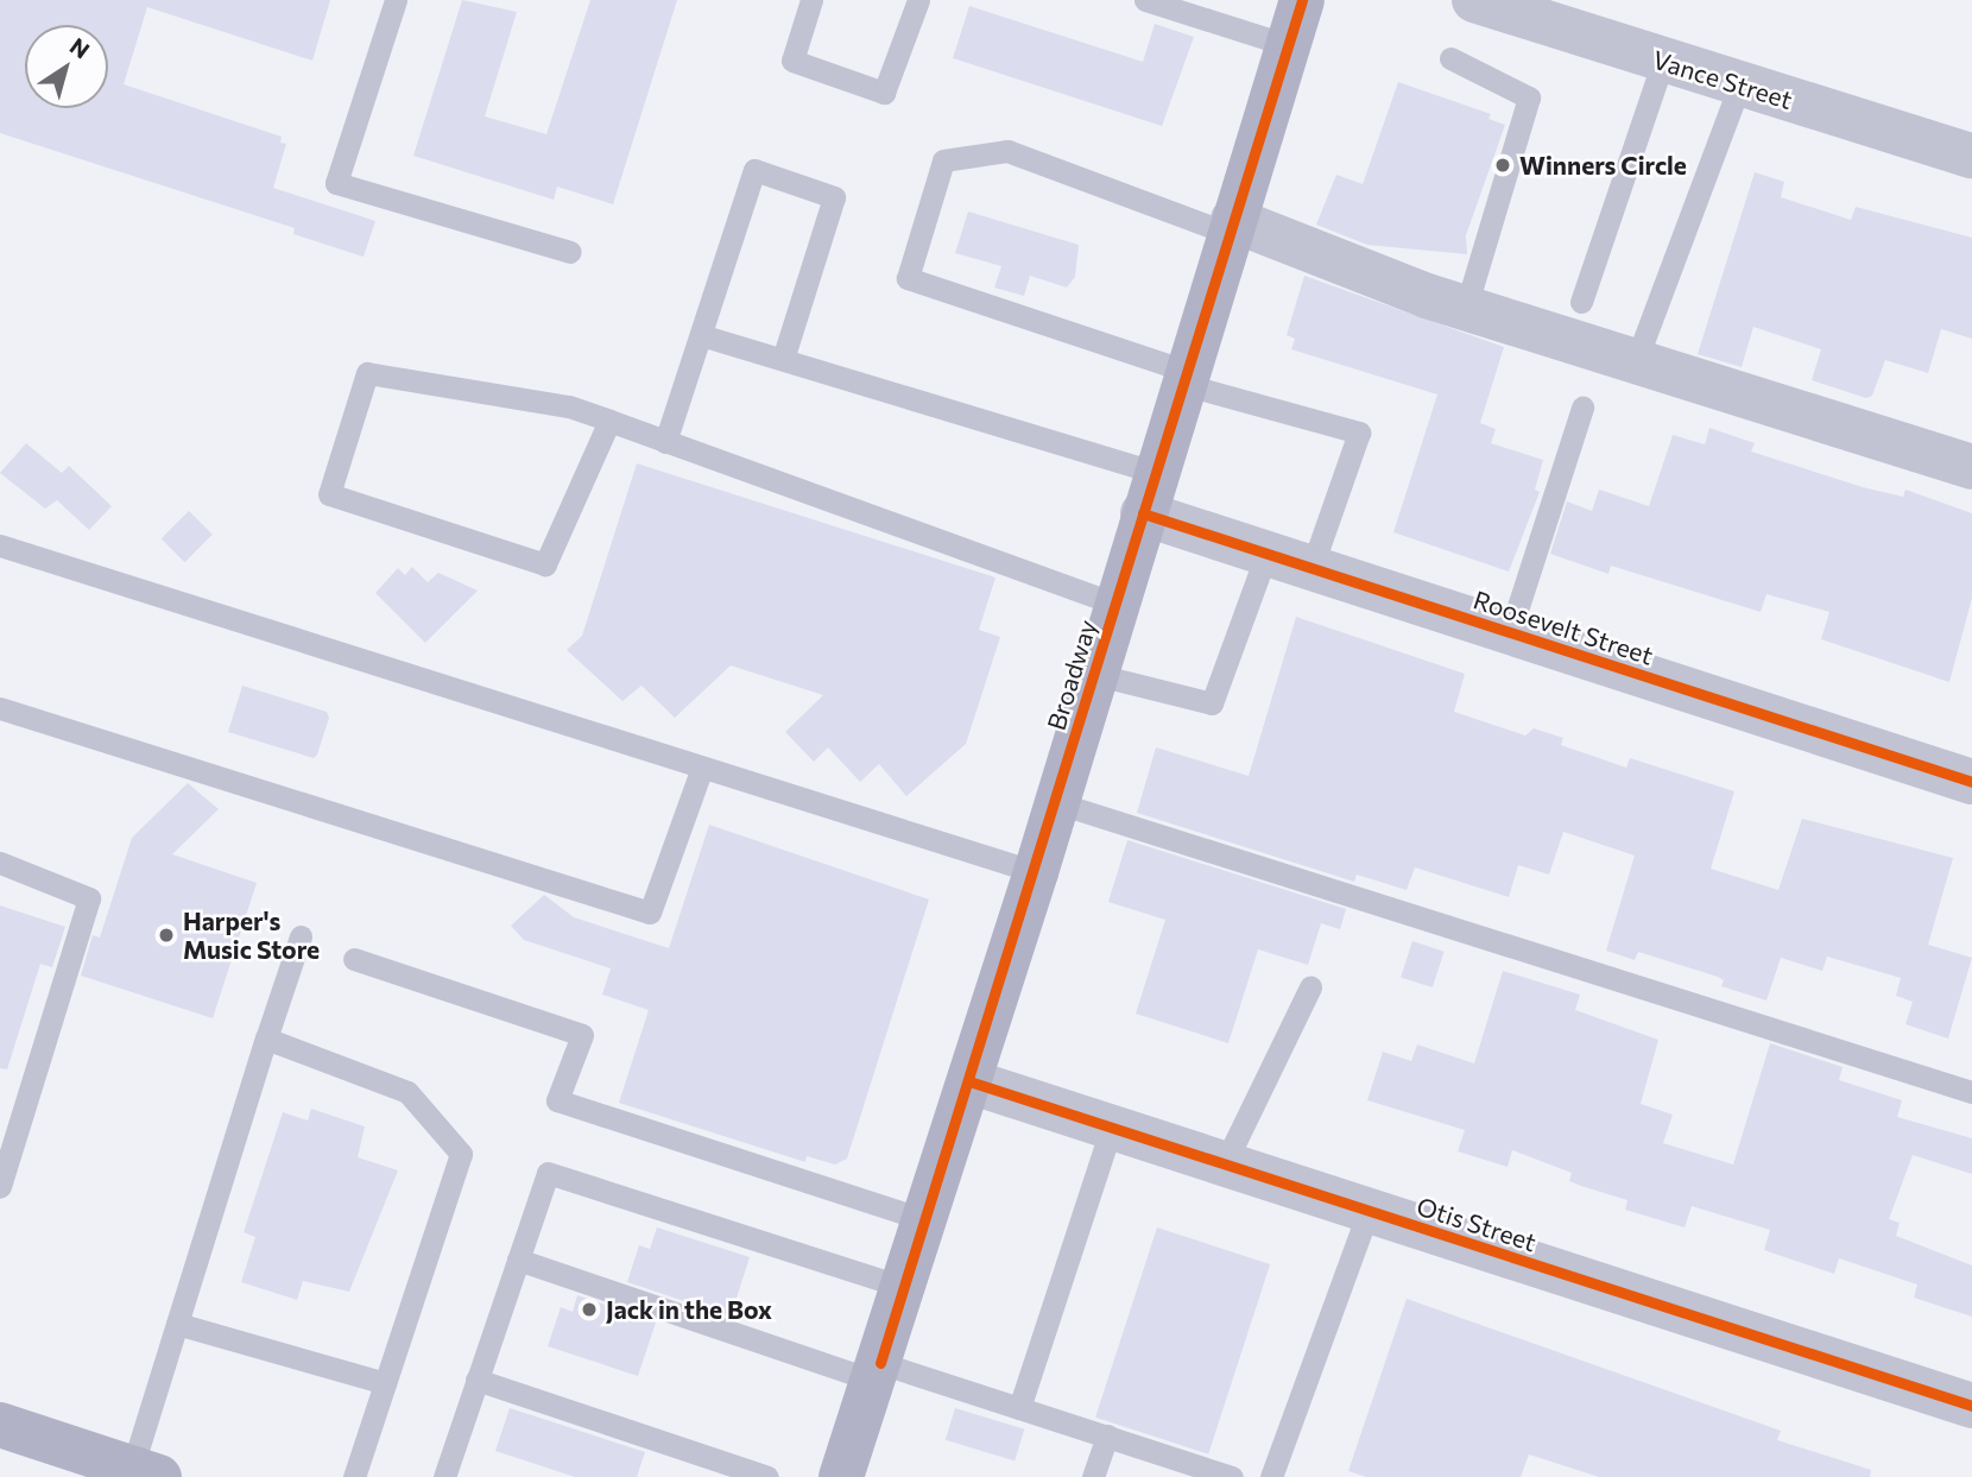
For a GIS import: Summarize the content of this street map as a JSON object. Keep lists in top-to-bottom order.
{
  "streets": {
    "main road": ["Broadway"],
    "street": ["Vance Street", "Roosevelt Street", "Otis Street"]
  },
  "crossings": [
    ["Roosevelt Street", "Broadway"],
    ["Broadway", "Otis Street"]
  ],
  "places": ["Winners Circle", "Harper's Music Store", "Jack in the Box"],
  "north": "top right"
}
